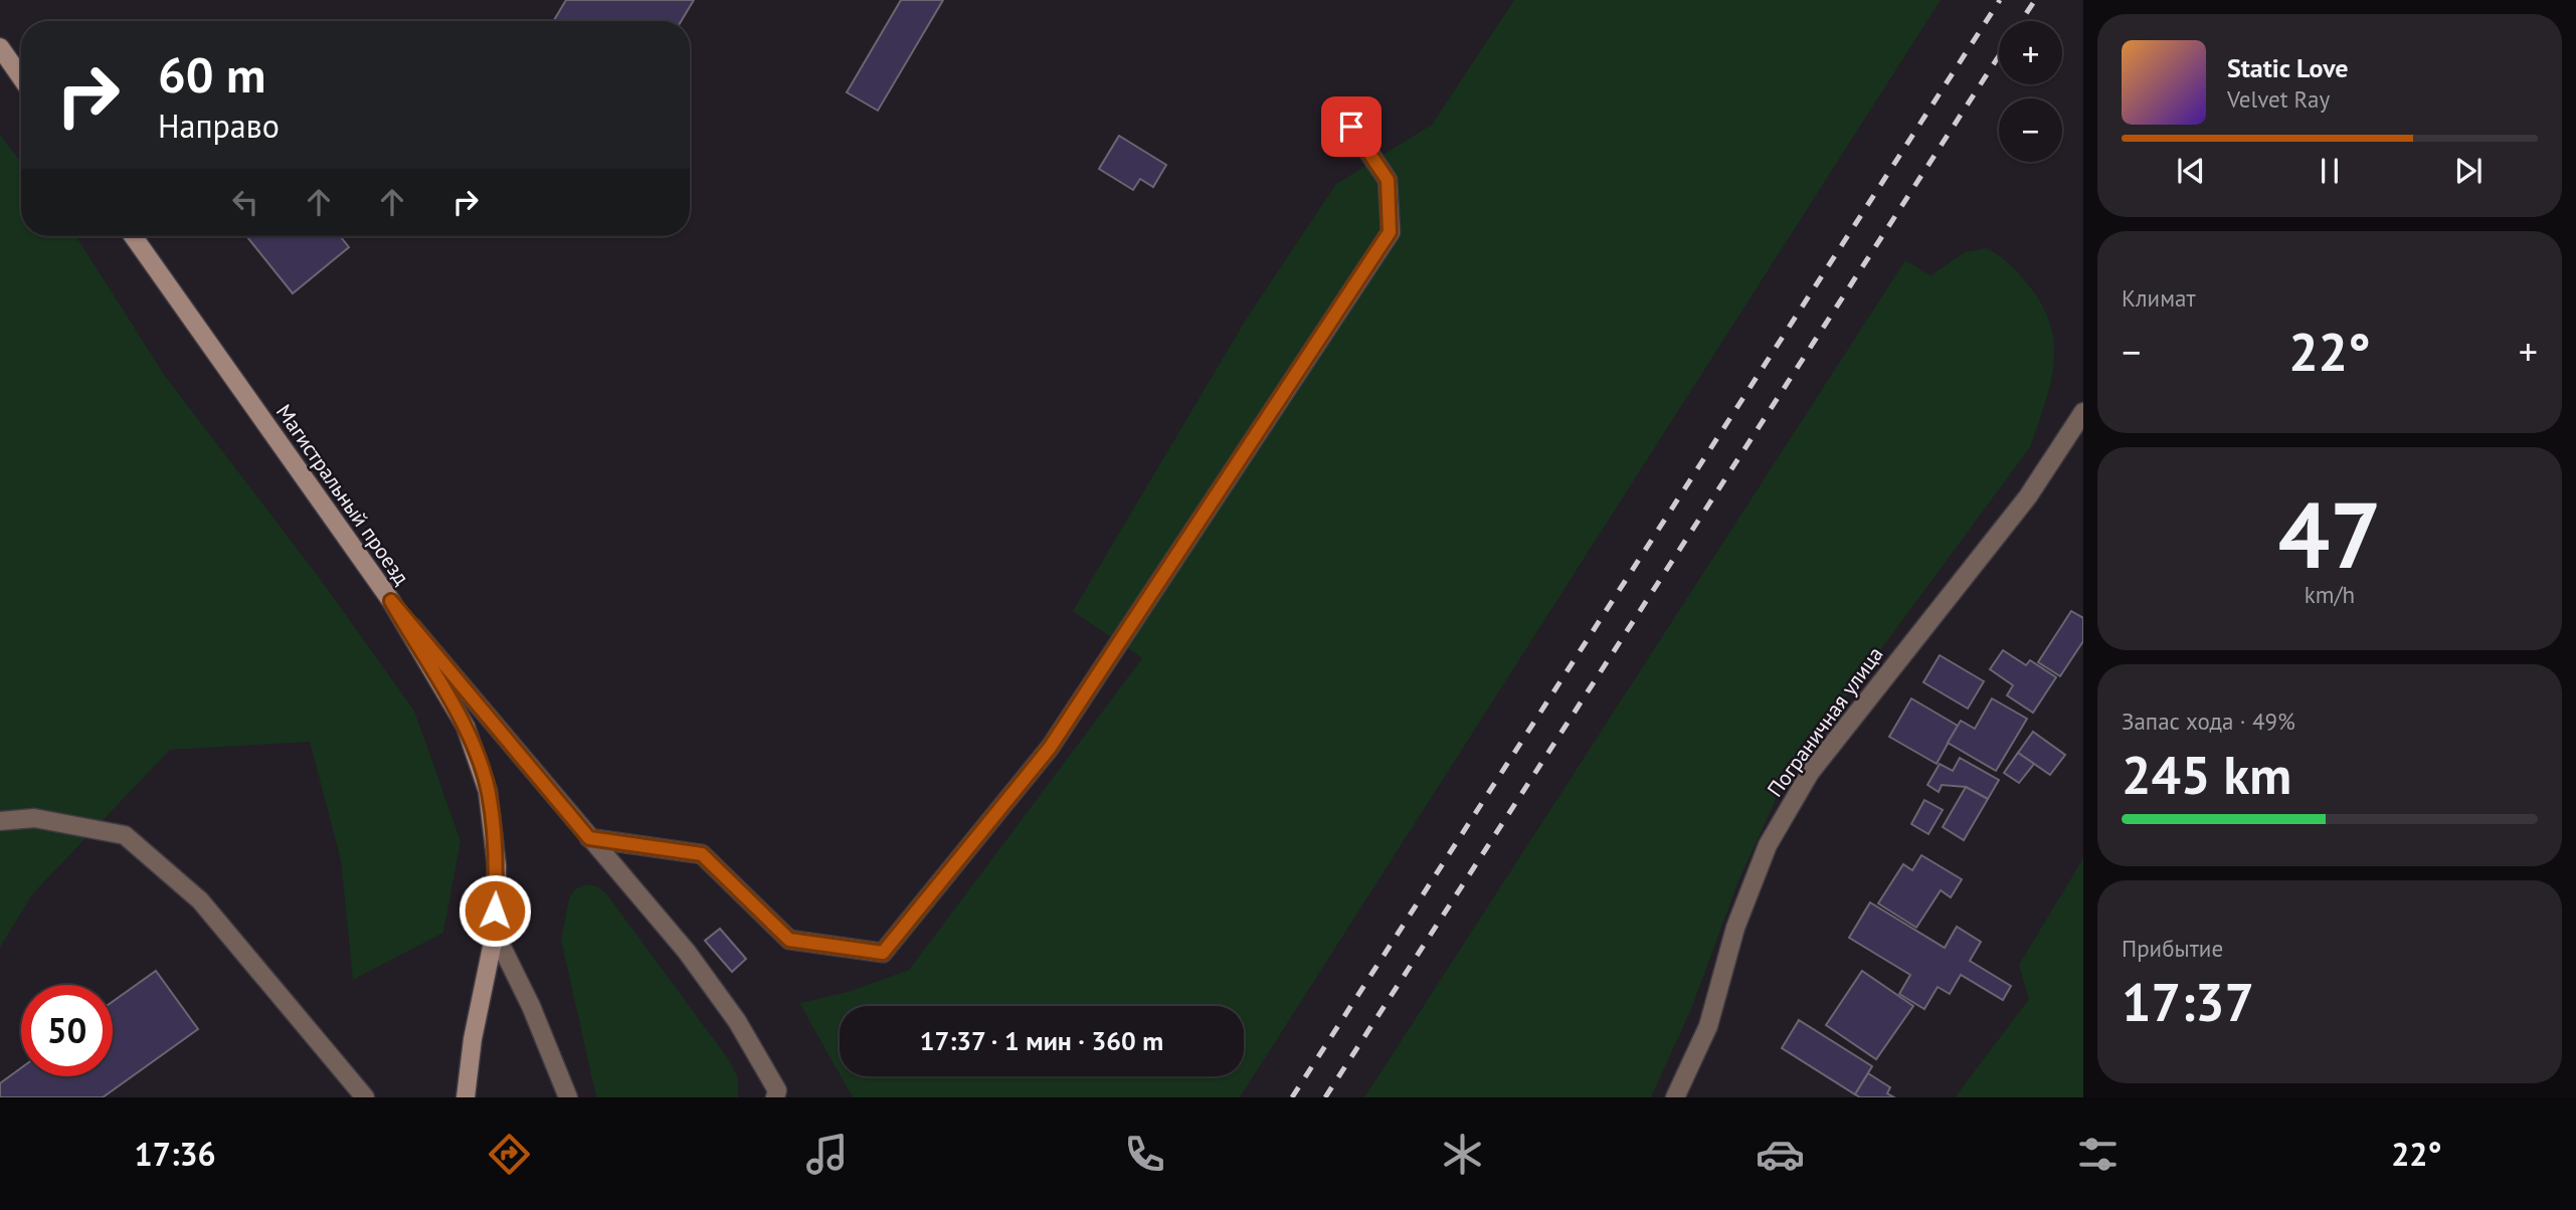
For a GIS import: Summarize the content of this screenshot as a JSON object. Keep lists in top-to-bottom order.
{
  "streets": {
    "main road": ["Магистральный проезд"],
    "street": ["Пограничная улица"]
  },
  "page": {
    "map_buttons": ["+", "−"],
    "turn": ["60 m", "Направо"],
    "song": ["Static Love", "Velvet Ray"],
    "tile": [
      "Климат",
      ["47", "km/h"],
      ["Запас хода · 49%", "245 km"],
      ["Прибытие", "17:37"]
    ],
    "heat": ["−", "22°", "+"],
    "limit": "50",
    "trip": "17:37 · 1 мин · 360 m",
    "tabs": ["17:36", "22°"]
  }
}
